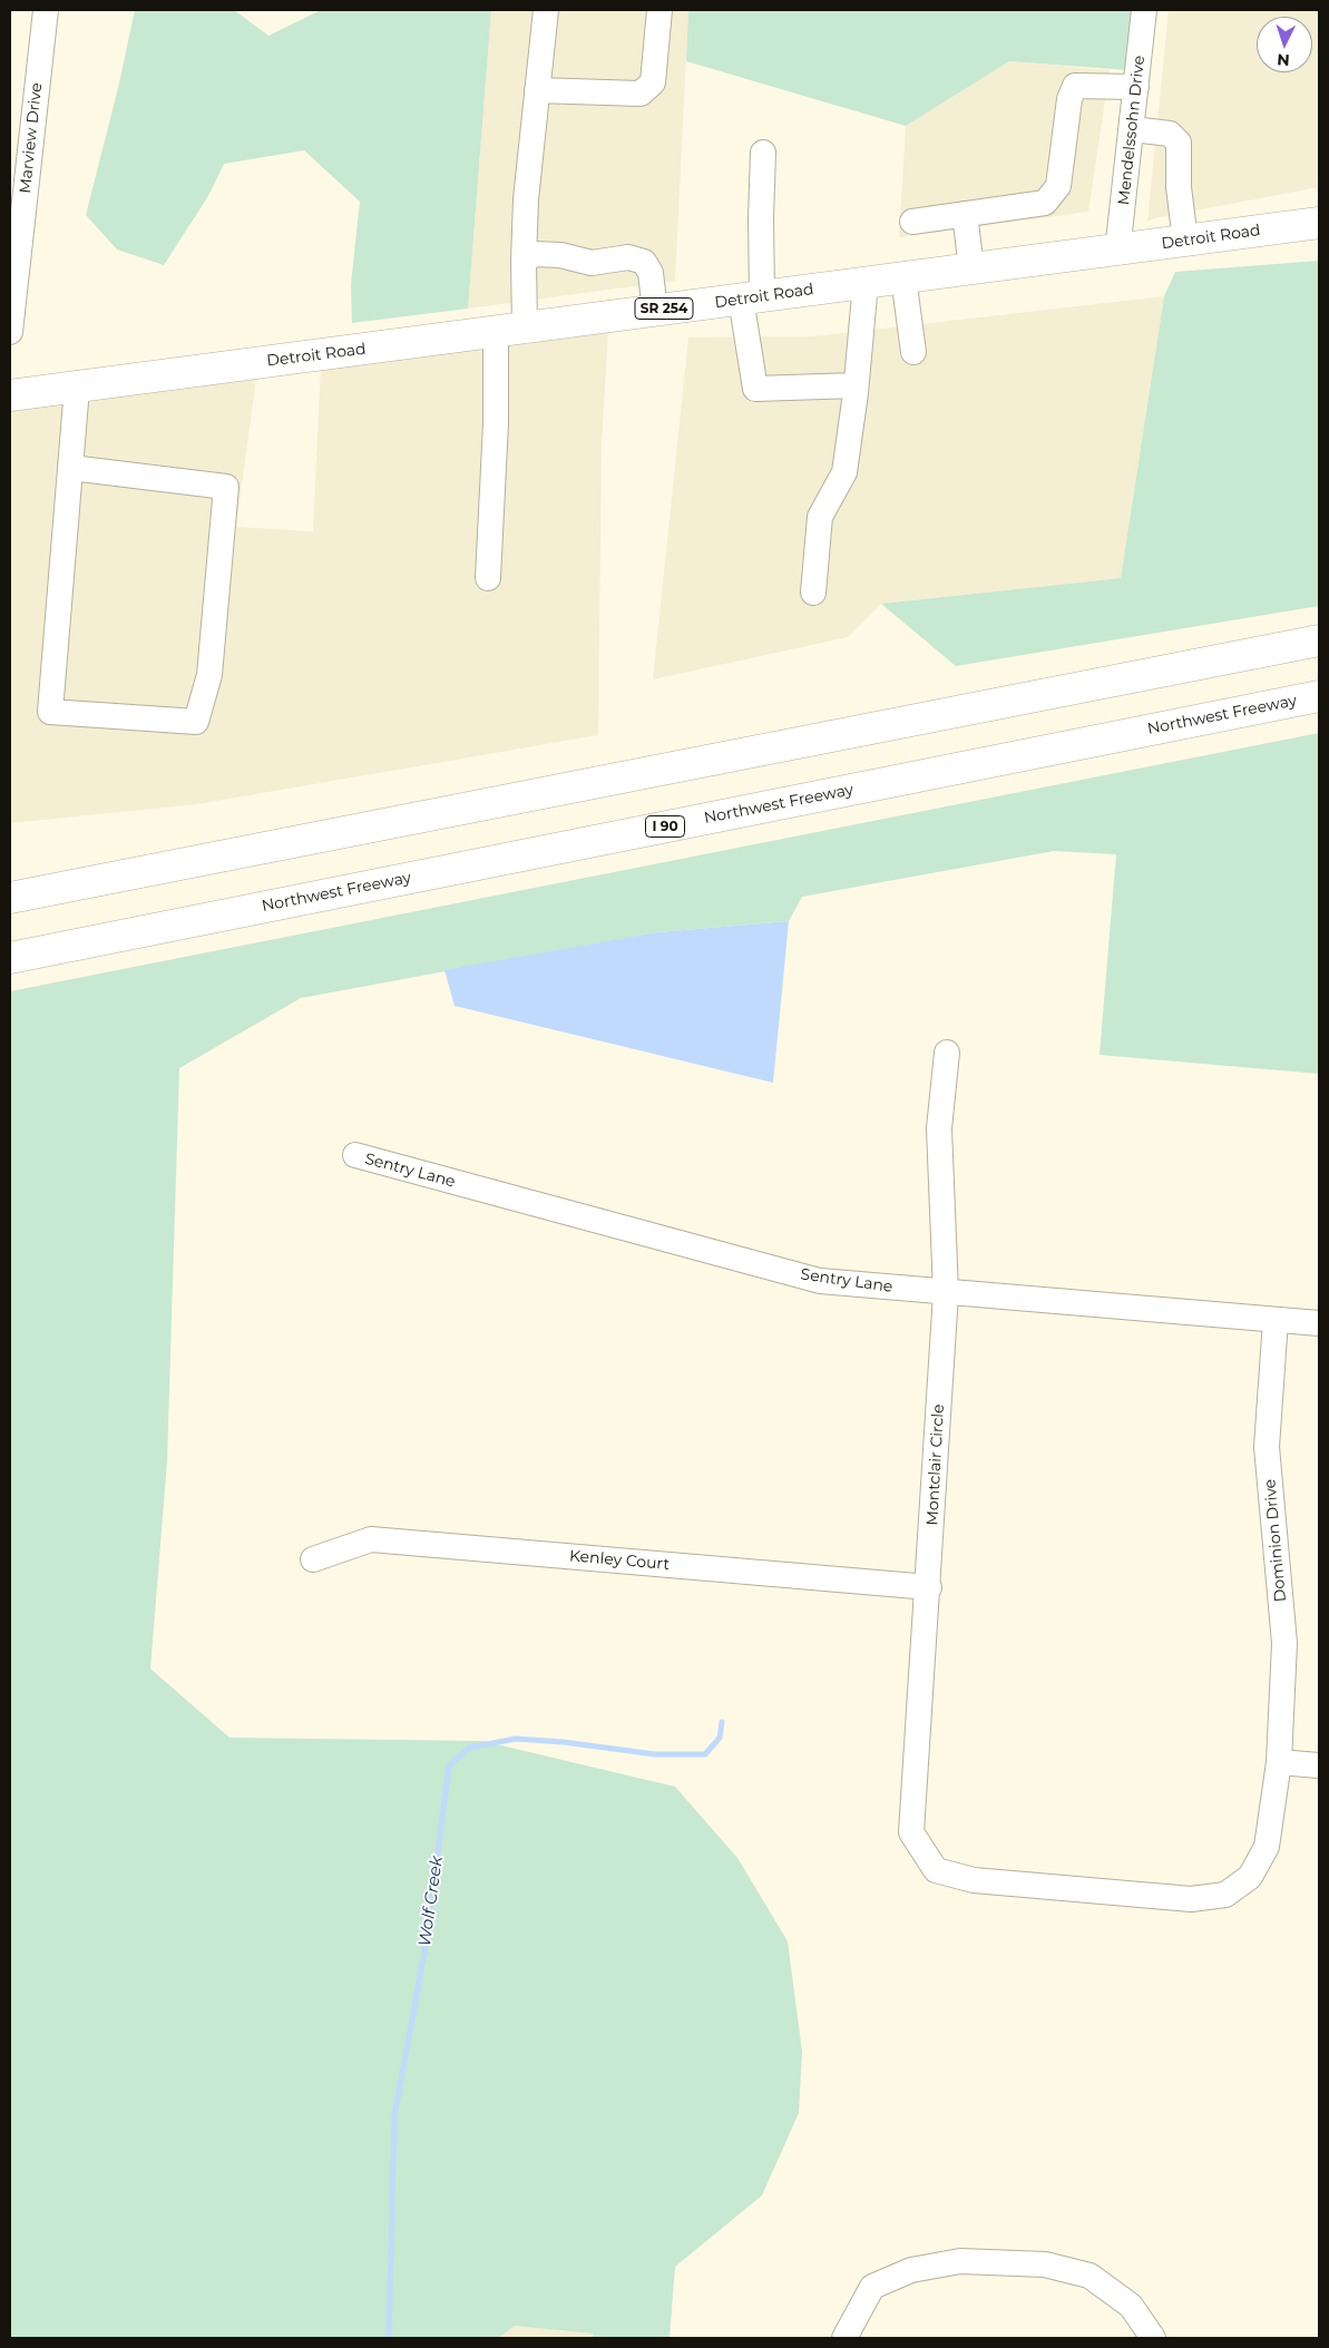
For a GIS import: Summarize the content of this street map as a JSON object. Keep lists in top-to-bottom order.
{
  "streets": {
    "main road": [
      "Detroit Road",
      "SR 254",
      "Northwest Freeway",
      "I 90"
    ],
    "street": [
      "Mendelssohn Drive",
      "Marview Drive",
      "Sentry Lane",
      "Montclair Circle",
      "Dominion Drive",
      "Kenley Court"
    ]
  },
  "crossings": [
    ["Mendelssohn Drive", "Detroit Road"],
    ["Sentry Lane", "Montclair Circle"],
    ["Sentry Lane", "Dominion Drive"],
    ["Montclair Circle", "Dominion Drive"],
    ["Montclair Circle", "Kenley Court"]
  ],
  "water": ["Wolf Creek"],
  "north": "bottom"
}
